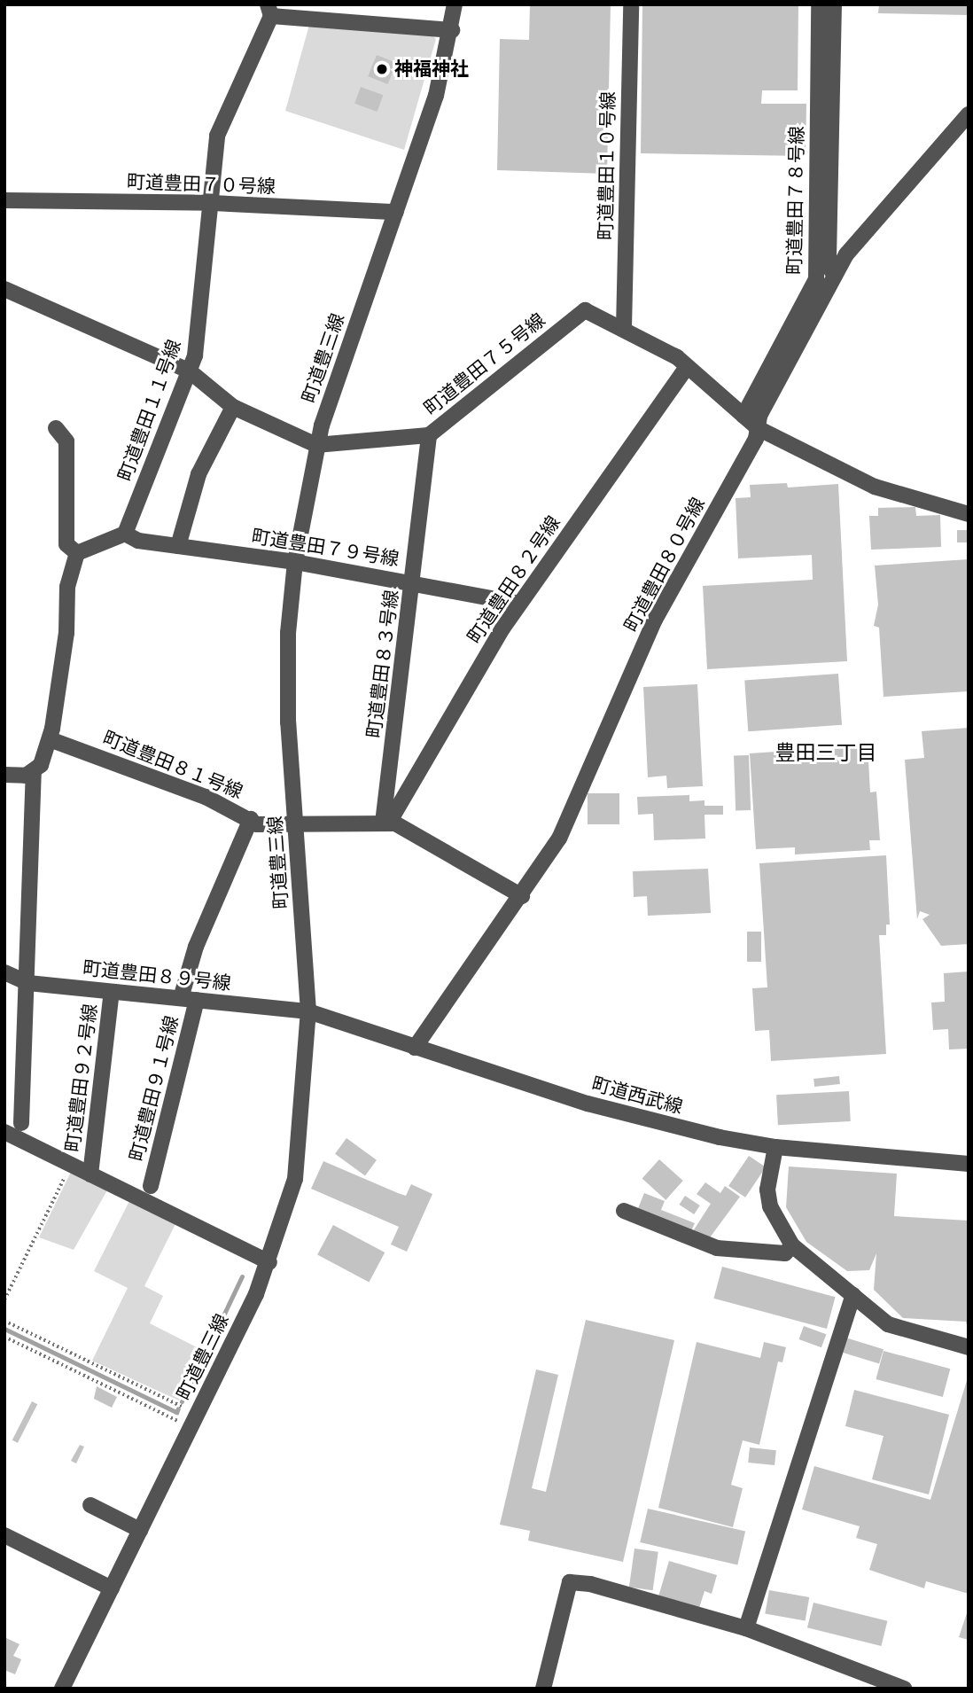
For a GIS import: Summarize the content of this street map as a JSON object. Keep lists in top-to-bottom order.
{
  "streets": {
    "street": [
      "町道豊田１０号線",
      "町道豊田７０号線",
      "町道豊田７８号線",
      "町道豊三線",
      "町道豊田７５号線",
      "町道豊田１１号線",
      "町道豊田７９号線",
      "町道豊田８０号線",
      "町道豊田８２号線",
      "町道豊田８３号線",
      "町道豊田８１号線",
      "町道豊田８９号線",
      "町道豊田９２号線",
      "町道豊田９１号線",
      "町道西武線"
    ]
  },
  "crossings": [
    ["町道豊田１０号線", "町道豊田７５号線"],
    ["町道豊田７０号線", "町道豊三線"],
    ["町道豊田７０号線", "町道豊田１１号線"],
    ["町道豊田７８号線", "町道豊田７５号線"],
    ["町道豊三線", "町道豊田７５号線"],
    ["町道豊三線", "町道豊田７９号線"],
    ["町道豊三線", "町道豊田８１号線"],
    ["町道豊三線", "町道豊田８９号線"],
    ["町道豊三線", "町道西武線"],
    ["町道豊田７５号線", "町道豊田１１号線"],
    ["町道豊田７５号線", "町道豊田８０号線"],
    ["町道豊田７５号線", "町道豊田８２号線"],
    ["町道豊田７５号線", "町道豊田８３号線"],
    ["町道豊田１１号線", "町道豊田７９号線"],
    ["町道豊田７９号線", "町道豊田８２号線"],
    ["町道豊田７９号線", "町道豊田８３号線"],
    ["町道豊田８０号線", "町道西武線"],
    ["町道豊田８２号線", "町道豊田８３号線"],
    ["町道豊田８２号線", "町道豊田８１号線"],
    ["町道豊田８３号線", "町道豊田８１号線"],
    ["町道豊田８９号線", "町道豊田９２号線"],
    ["町道豊田８９号線", "町道豊田９１号線"],
    ["町道豊田８９号線", "町道西武線"]
  ],
  "districts": ["豊田三丁目"],
  "places": ["神福神社"]
}
